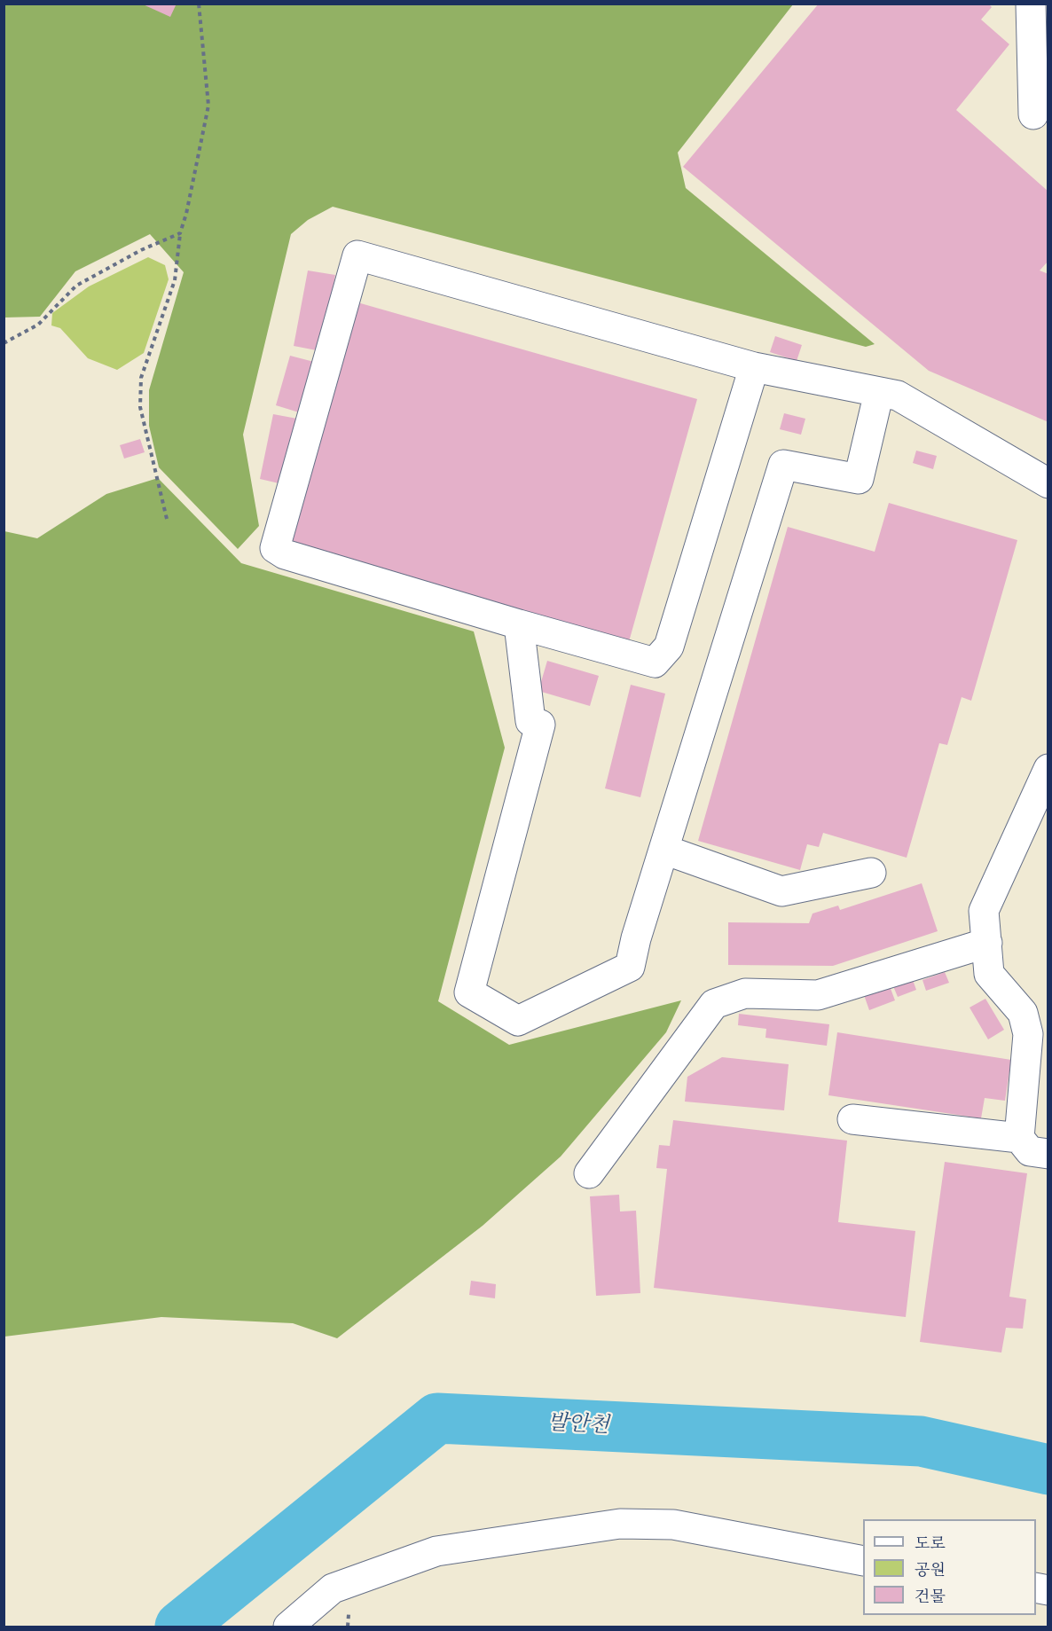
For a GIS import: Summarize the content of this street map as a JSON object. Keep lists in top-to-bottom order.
{
  "water": ["발안천"],
  "legend": ["도로", "공원", "건물"]
}
